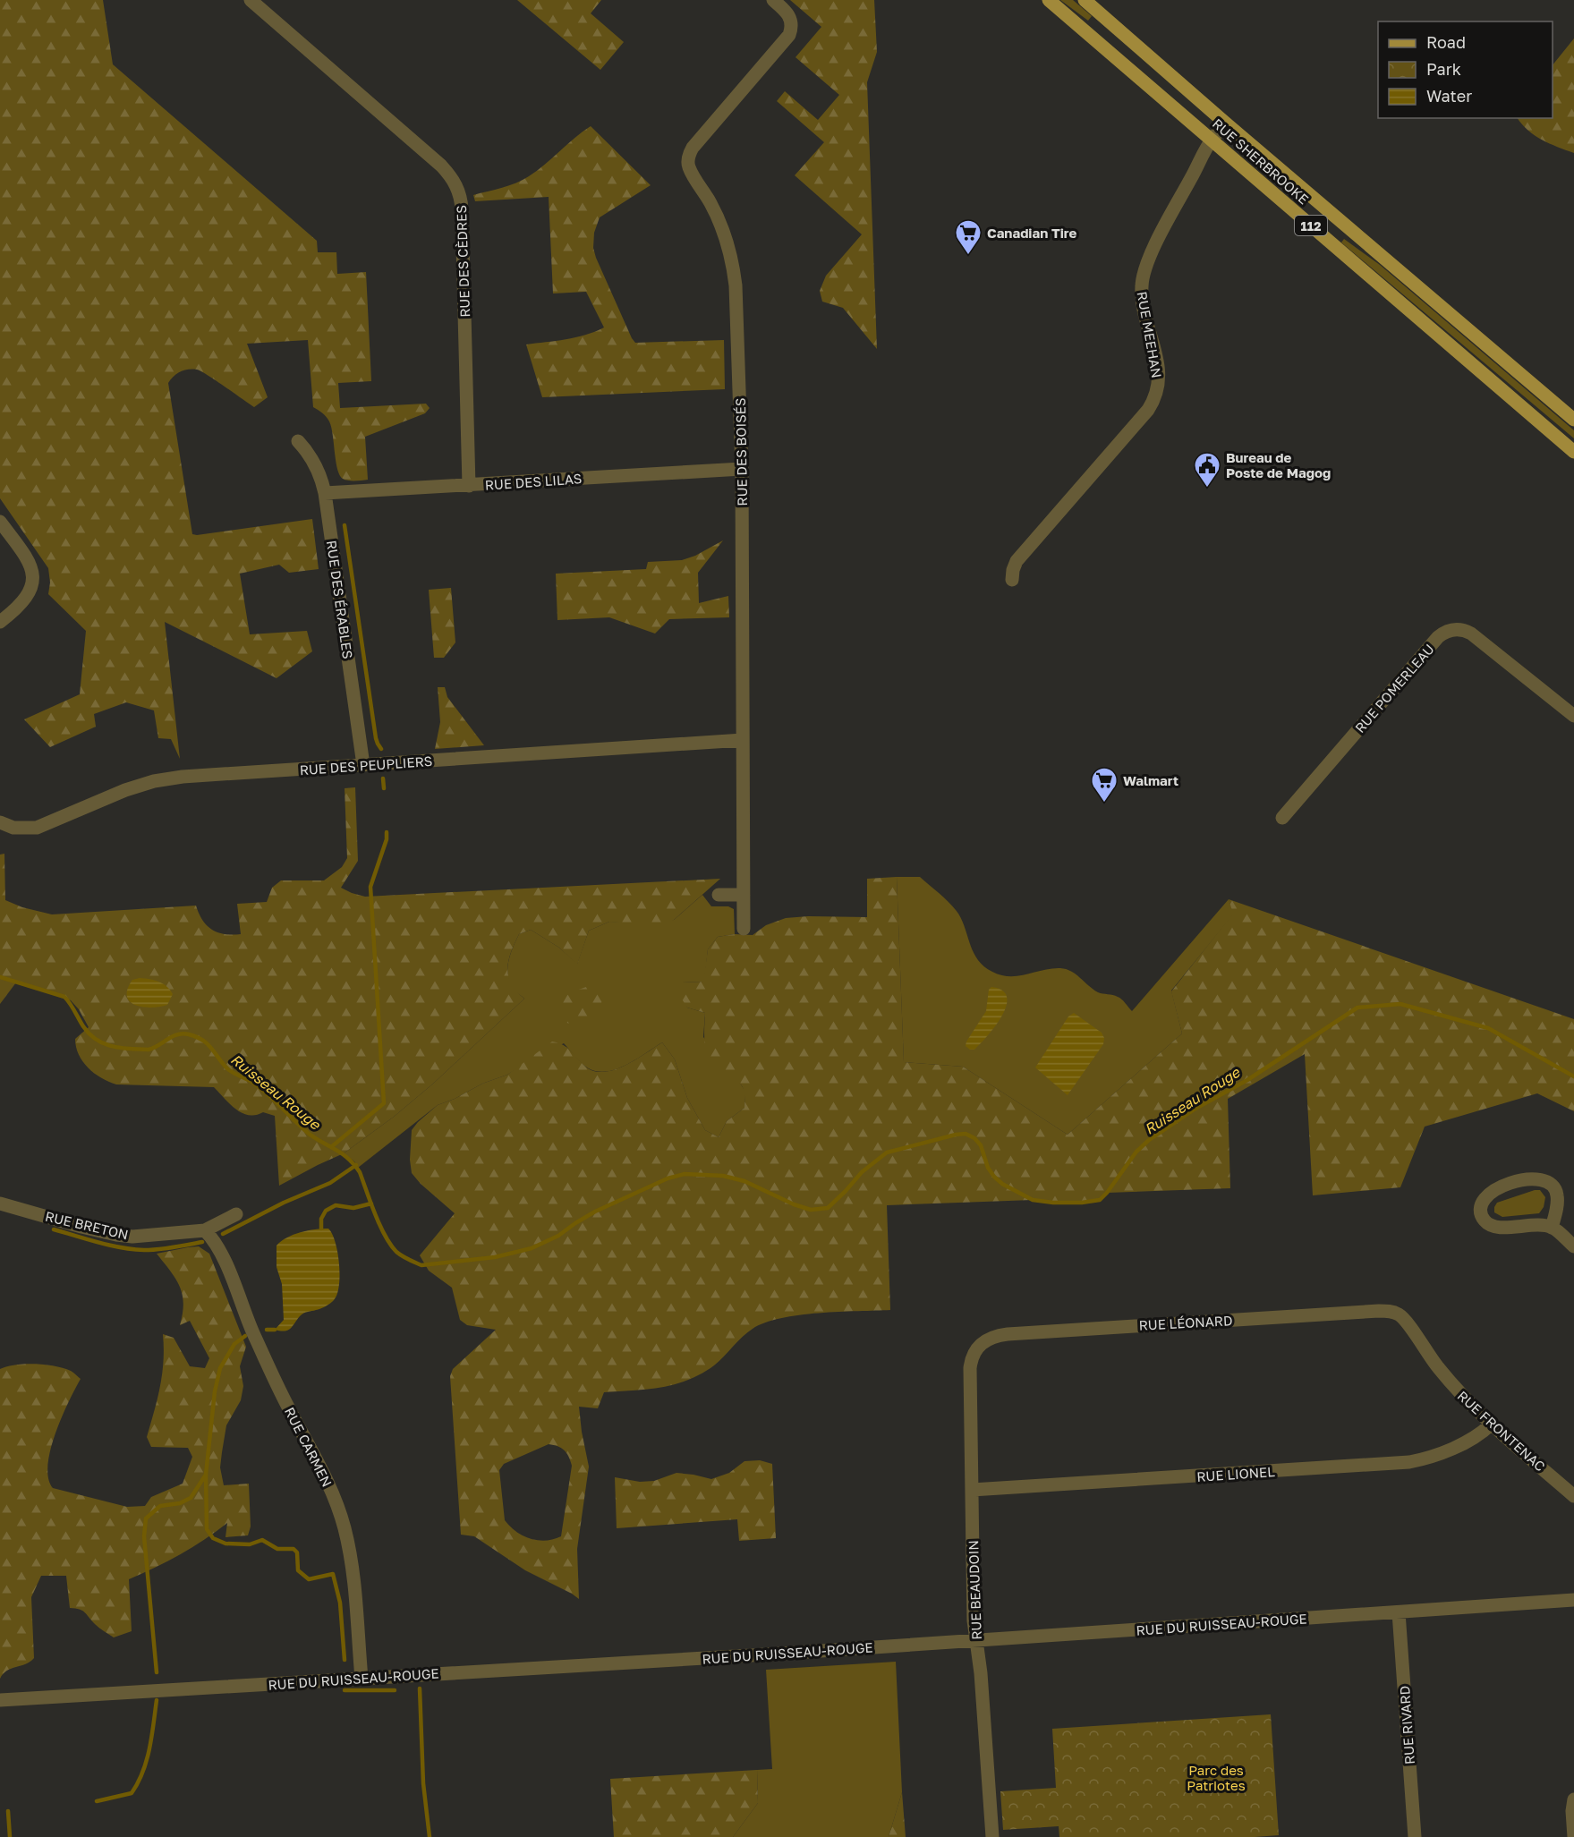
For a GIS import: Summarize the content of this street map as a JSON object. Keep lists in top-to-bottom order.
{
  "streets": {
    "main road": ["RUE SHERBROOKE", "112"],
    "street": [
      "RUE DES CÈDRES",
      "RUE MEEHAN",
      "RUE DES BOISÉS",
      "RUE DES LILAS",
      "RUE DES ÉRABLES",
      "RUE POMERLEAU",
      "RUE DES PEUPLIERS",
      "RUE BRETON",
      "RUE LÉONARD",
      "RUE FRONTENAC",
      "RUE CARMEN",
      "RUE LIONEL",
      "RUE BEAUDOIN",
      "RUE DU RUISSEAU-ROUGE",
      "RUE RIVARD"
    ]
  },
  "crossings": [
    ["RUE SHERBROOKE", "RUE MEEHAN"],
    ["RUE DES CÈDRES", "RUE DES LILAS"],
    ["RUE DES BOISÉS", "RUE DES LILAS"],
    ["RUE DES BOISÉS", "RUE DES PEUPLIERS"],
    ["RUE DES LILAS", "RUE DES ÉRABLES"],
    ["RUE DES ÉRABLES", "RUE DES PEUPLIERS"],
    ["RUE BRETON", "RUE CARMEN"],
    ["RUE LÉONARD", "RUE FRONTENAC"],
    ["RUE LÉONARD", "RUE BEAUDOIN"],
    ["RUE FRONTENAC", "RUE LIONEL"],
    ["RUE CARMEN", "RUE DU RUISSEAU-ROUGE"],
    ["RUE LIONEL", "RUE BEAUDOIN"],
    ["RUE BEAUDOIN", "RUE DU RUISSEAU-ROUGE"],
    ["RUE DU RUISSEAU-ROUGE", "RUE RIVARD"]
  ],
  "water": ["Ruisseau Rouge"],
  "parks": ["Parc des Patriotes"],
  "places": {
    "supermarket": ["Canadian Tire", "Walmart"],
    "public building": ["Bureau de Poste de Magog"]
  },
  "legend": ["Road", "Park", "Water"]
}
